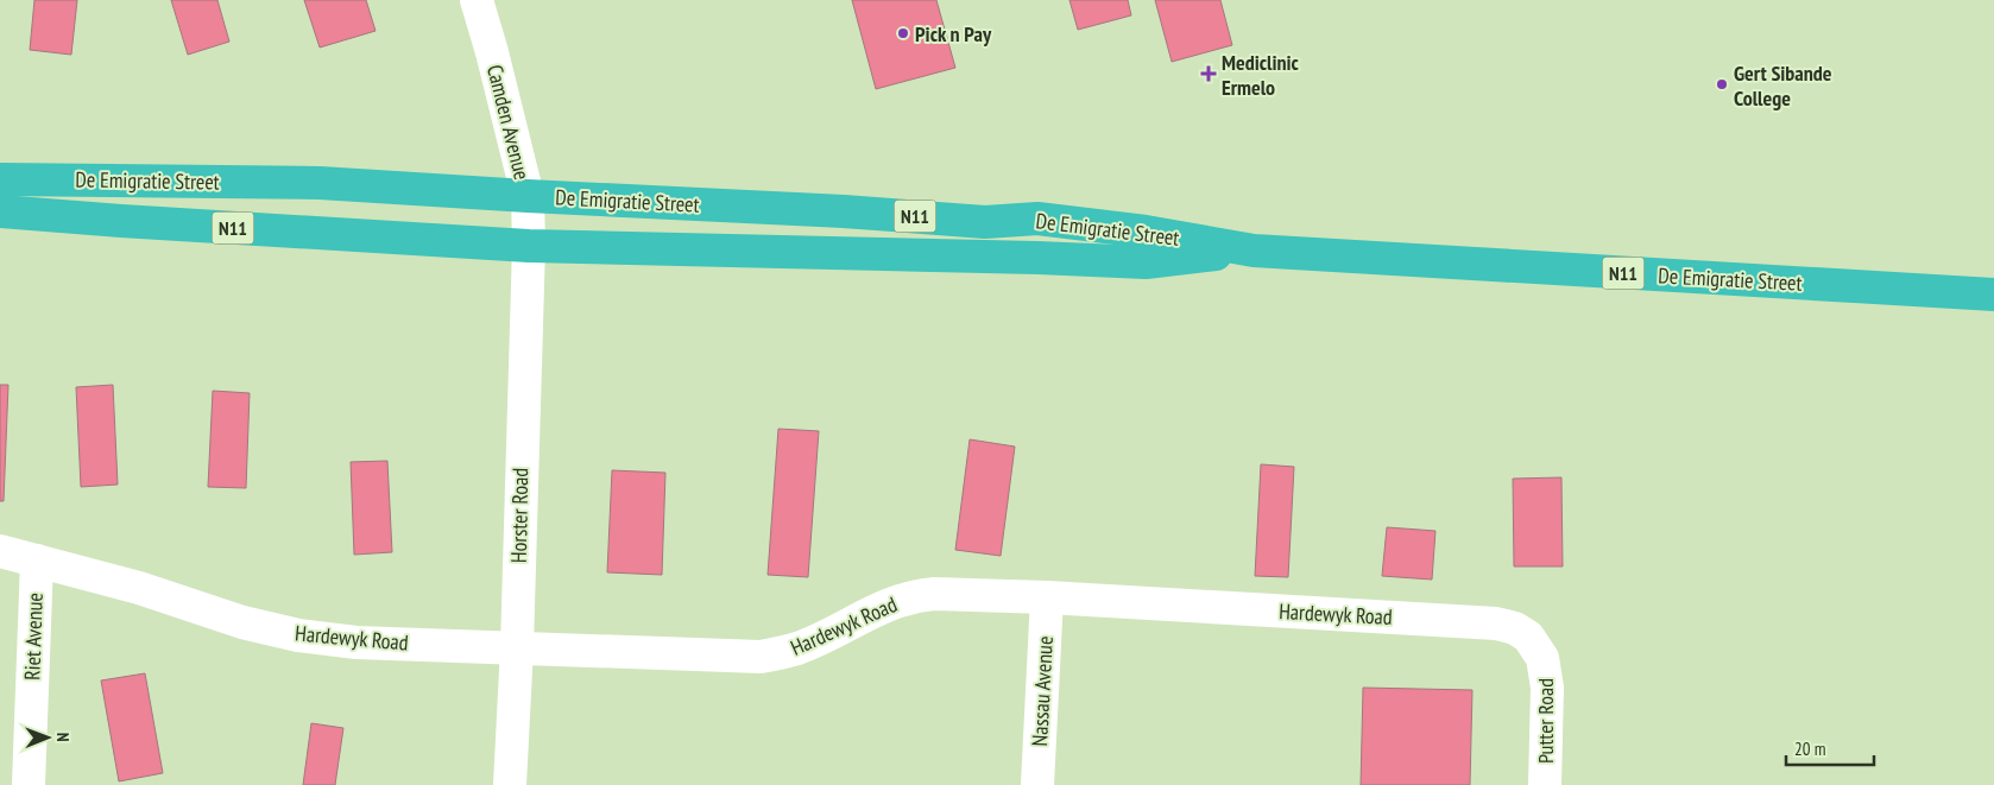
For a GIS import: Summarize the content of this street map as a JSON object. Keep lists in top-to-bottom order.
{
  "streets": {
    "highway": ["De Emigratie Street", "N11"],
    "street": [
      "Camden Avenue",
      "Horster Road",
      "Hardewyk Road",
      "Riet Avenue",
      "Nassau Avenue",
      "Putter Road"
    ]
  },
  "crossings": [
    ["Camden Avenue", "De Emigratie Street"],
    ["Camden Avenue", "Horster Road"],
    ["De Emigratie Street", "Horster Road"],
    ["Horster Road", "Hardewyk Road"],
    ["Hardewyk Road", "Riet Avenue"],
    ["Hardewyk Road", "Nassau Avenue"],
    ["Hardewyk Road", "Putter Road"]
  ],
  "places": {
    "other": ["Pick n Pay", "Gert Sibande College"],
    "health": ["Mediclinic Ermelo"]
  },
  "scale_bar": "20 m",
  "north": "right"
}
